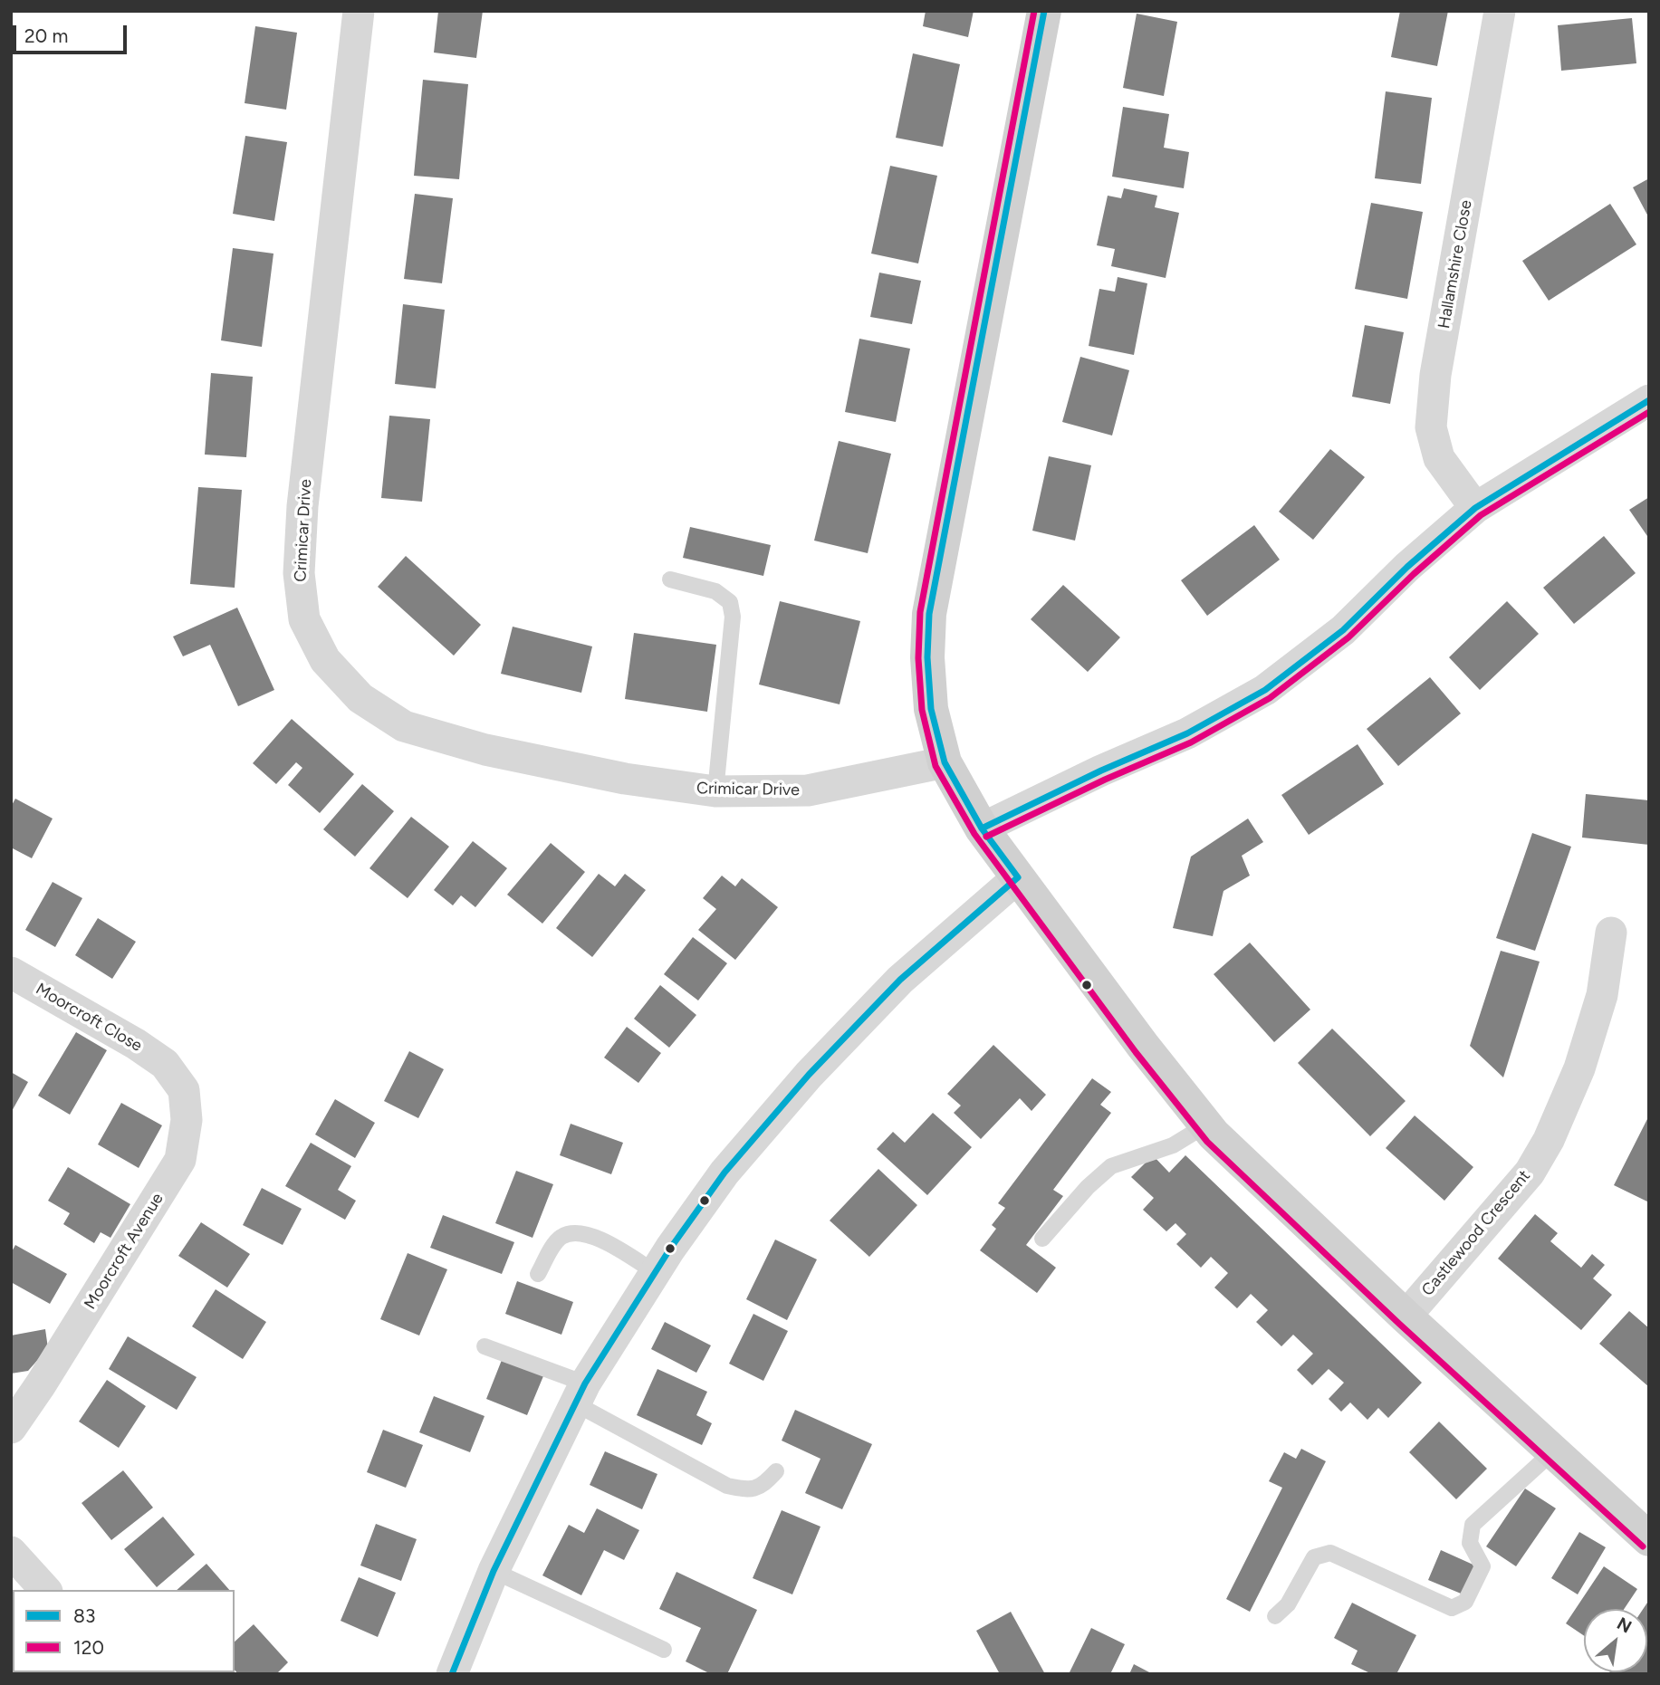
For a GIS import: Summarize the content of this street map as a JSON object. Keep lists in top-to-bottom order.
{
  "streets": {
    "street": [
      "Hallamshire Close",
      "Crimicar Drive",
      "Moorcroft Close",
      "Castlewood Crescent",
      "Moorcroft Avenue"
    ]
  },
  "crossings": [
    ["Moorcroft Close", "Moorcroft Avenue"]
  ],
  "lines": ["transit line 83", "transit line 120"],
  "legend": ["83", "120"],
  "scale_bar": "20 m",
  "north": "top right"
}
